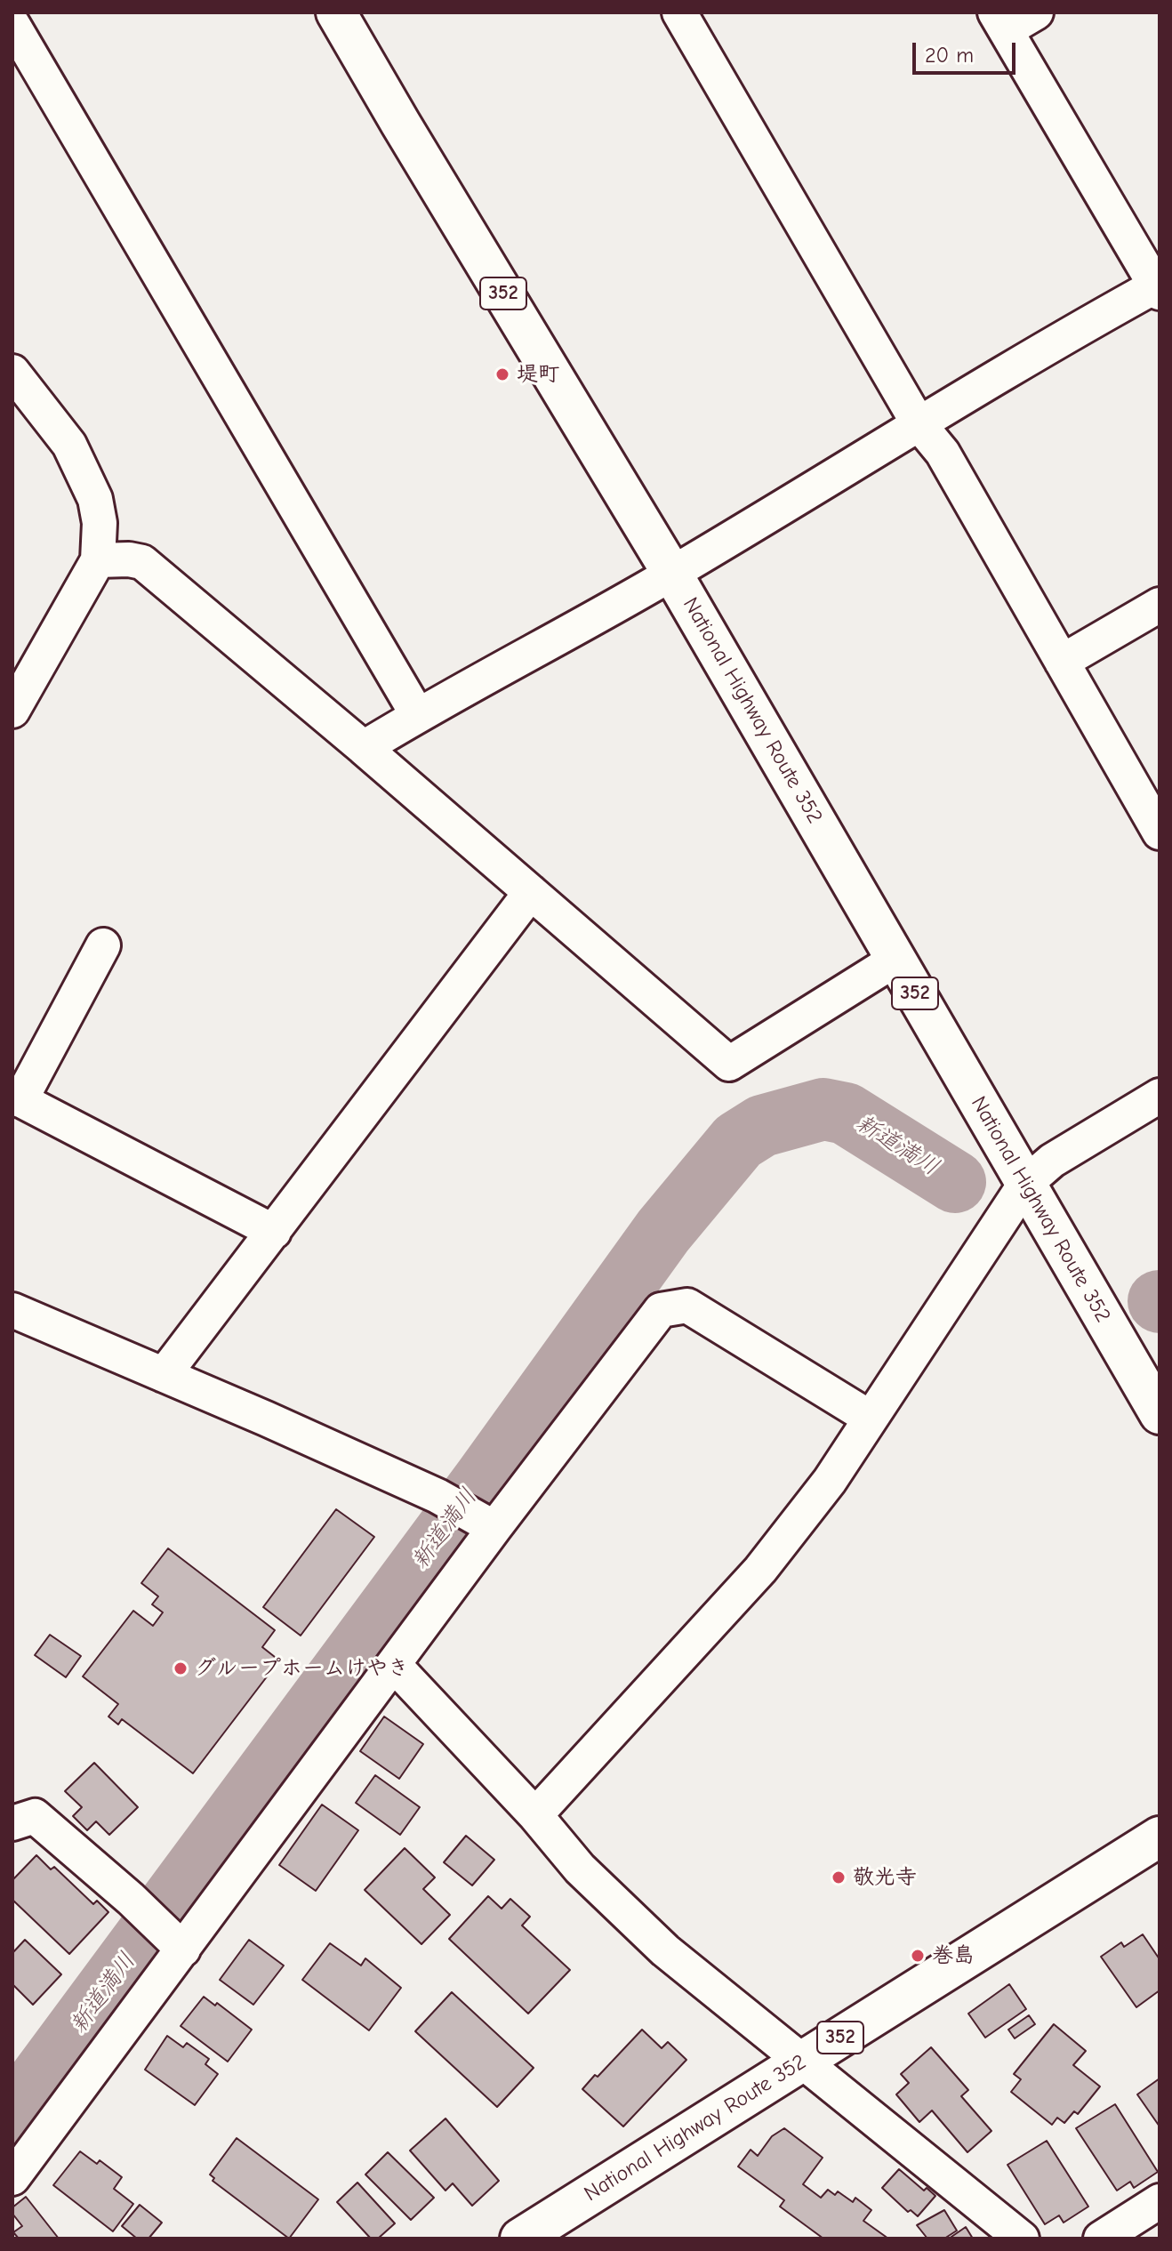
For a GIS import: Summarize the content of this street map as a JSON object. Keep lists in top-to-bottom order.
{
  "streets": {
    "highway": ["352", "National Highway Route 352"]
  },
  "water": ["新道満川"],
  "places": [
    "堤町",
    "グループホームけやき",
    "敬光寺",
    "巻島"
  ],
  "scale_bar": "20 m"
}
